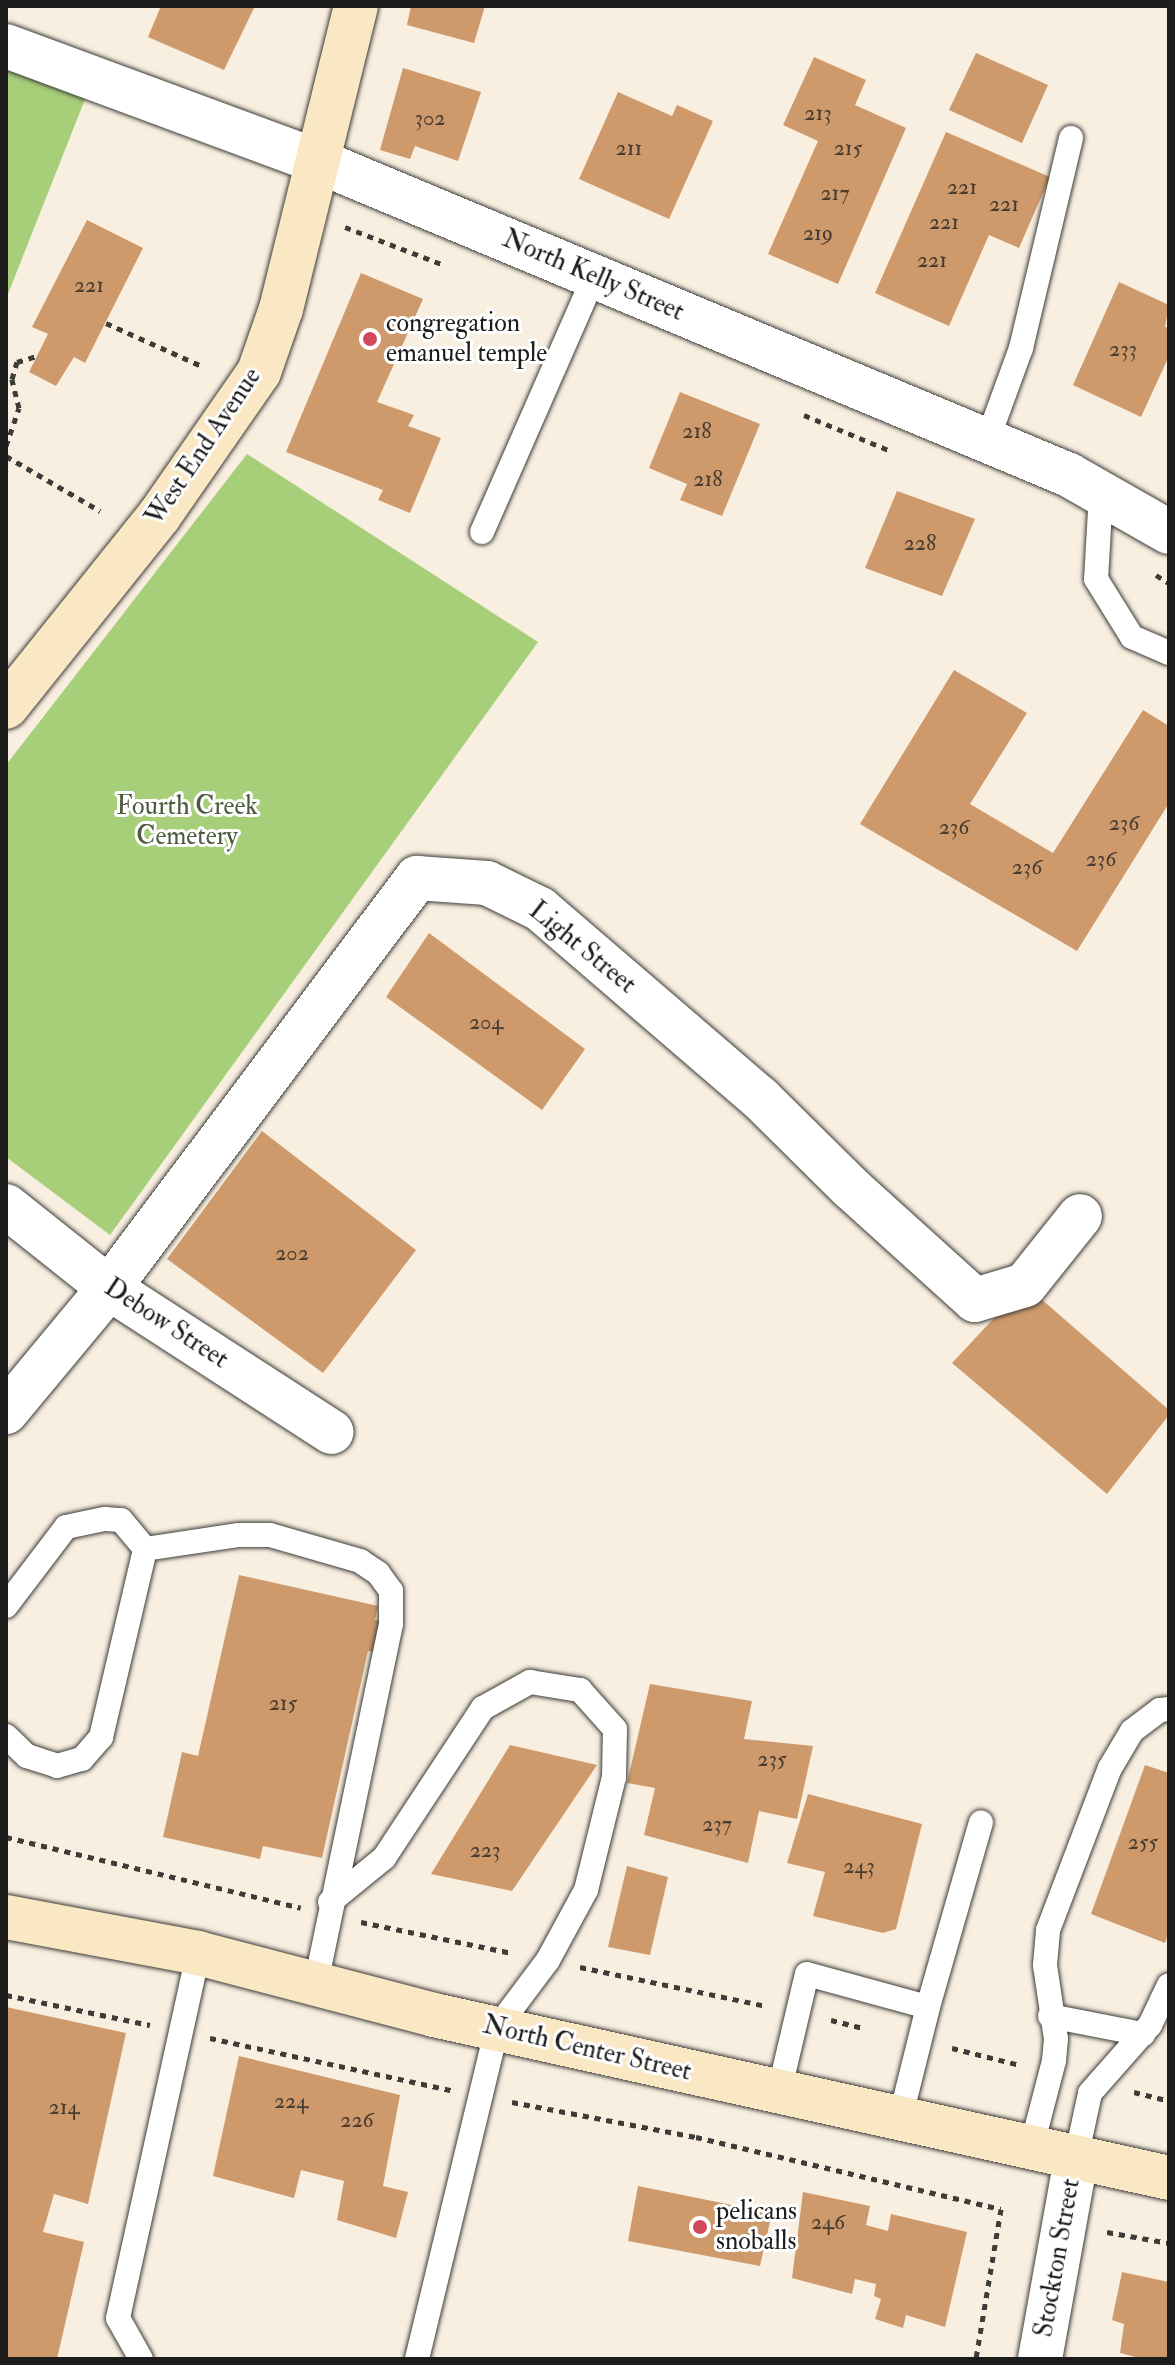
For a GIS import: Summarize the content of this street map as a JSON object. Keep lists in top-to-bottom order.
{
  "streets": {
    "main road": ["West End Avenue", "North Center Street"],
    "street": [
      "North Kelly Street",
      "Light Street",
      "Debow Street",
      "Stockton Street"
    ]
  },
  "crossings": [
    ["North Kelly Street", "West End Avenue"],
    ["Light Street", "Debow Street"],
    ["North Center Street", "Stockton Street"]
  ],
  "parks": ["Fourth Creek Cemetery"],
  "places": ["congregation emanuel temple", "pelicans snoballs"],
  "house_numbers": [
    "213",
    "302",
    "211",
    "215",
    "221",
    "217",
    "221",
    "221",
    "219",
    "221",
    "221",
    "233",
    "218",
    "218",
    "228",
    "236",
    "236",
    "236",
    "236",
    "204",
    "202",
    "215",
    "235",
    "237",
    "255",
    "223",
    "243",
    "224",
    "214",
    "226",
    "246"
  ]
}
